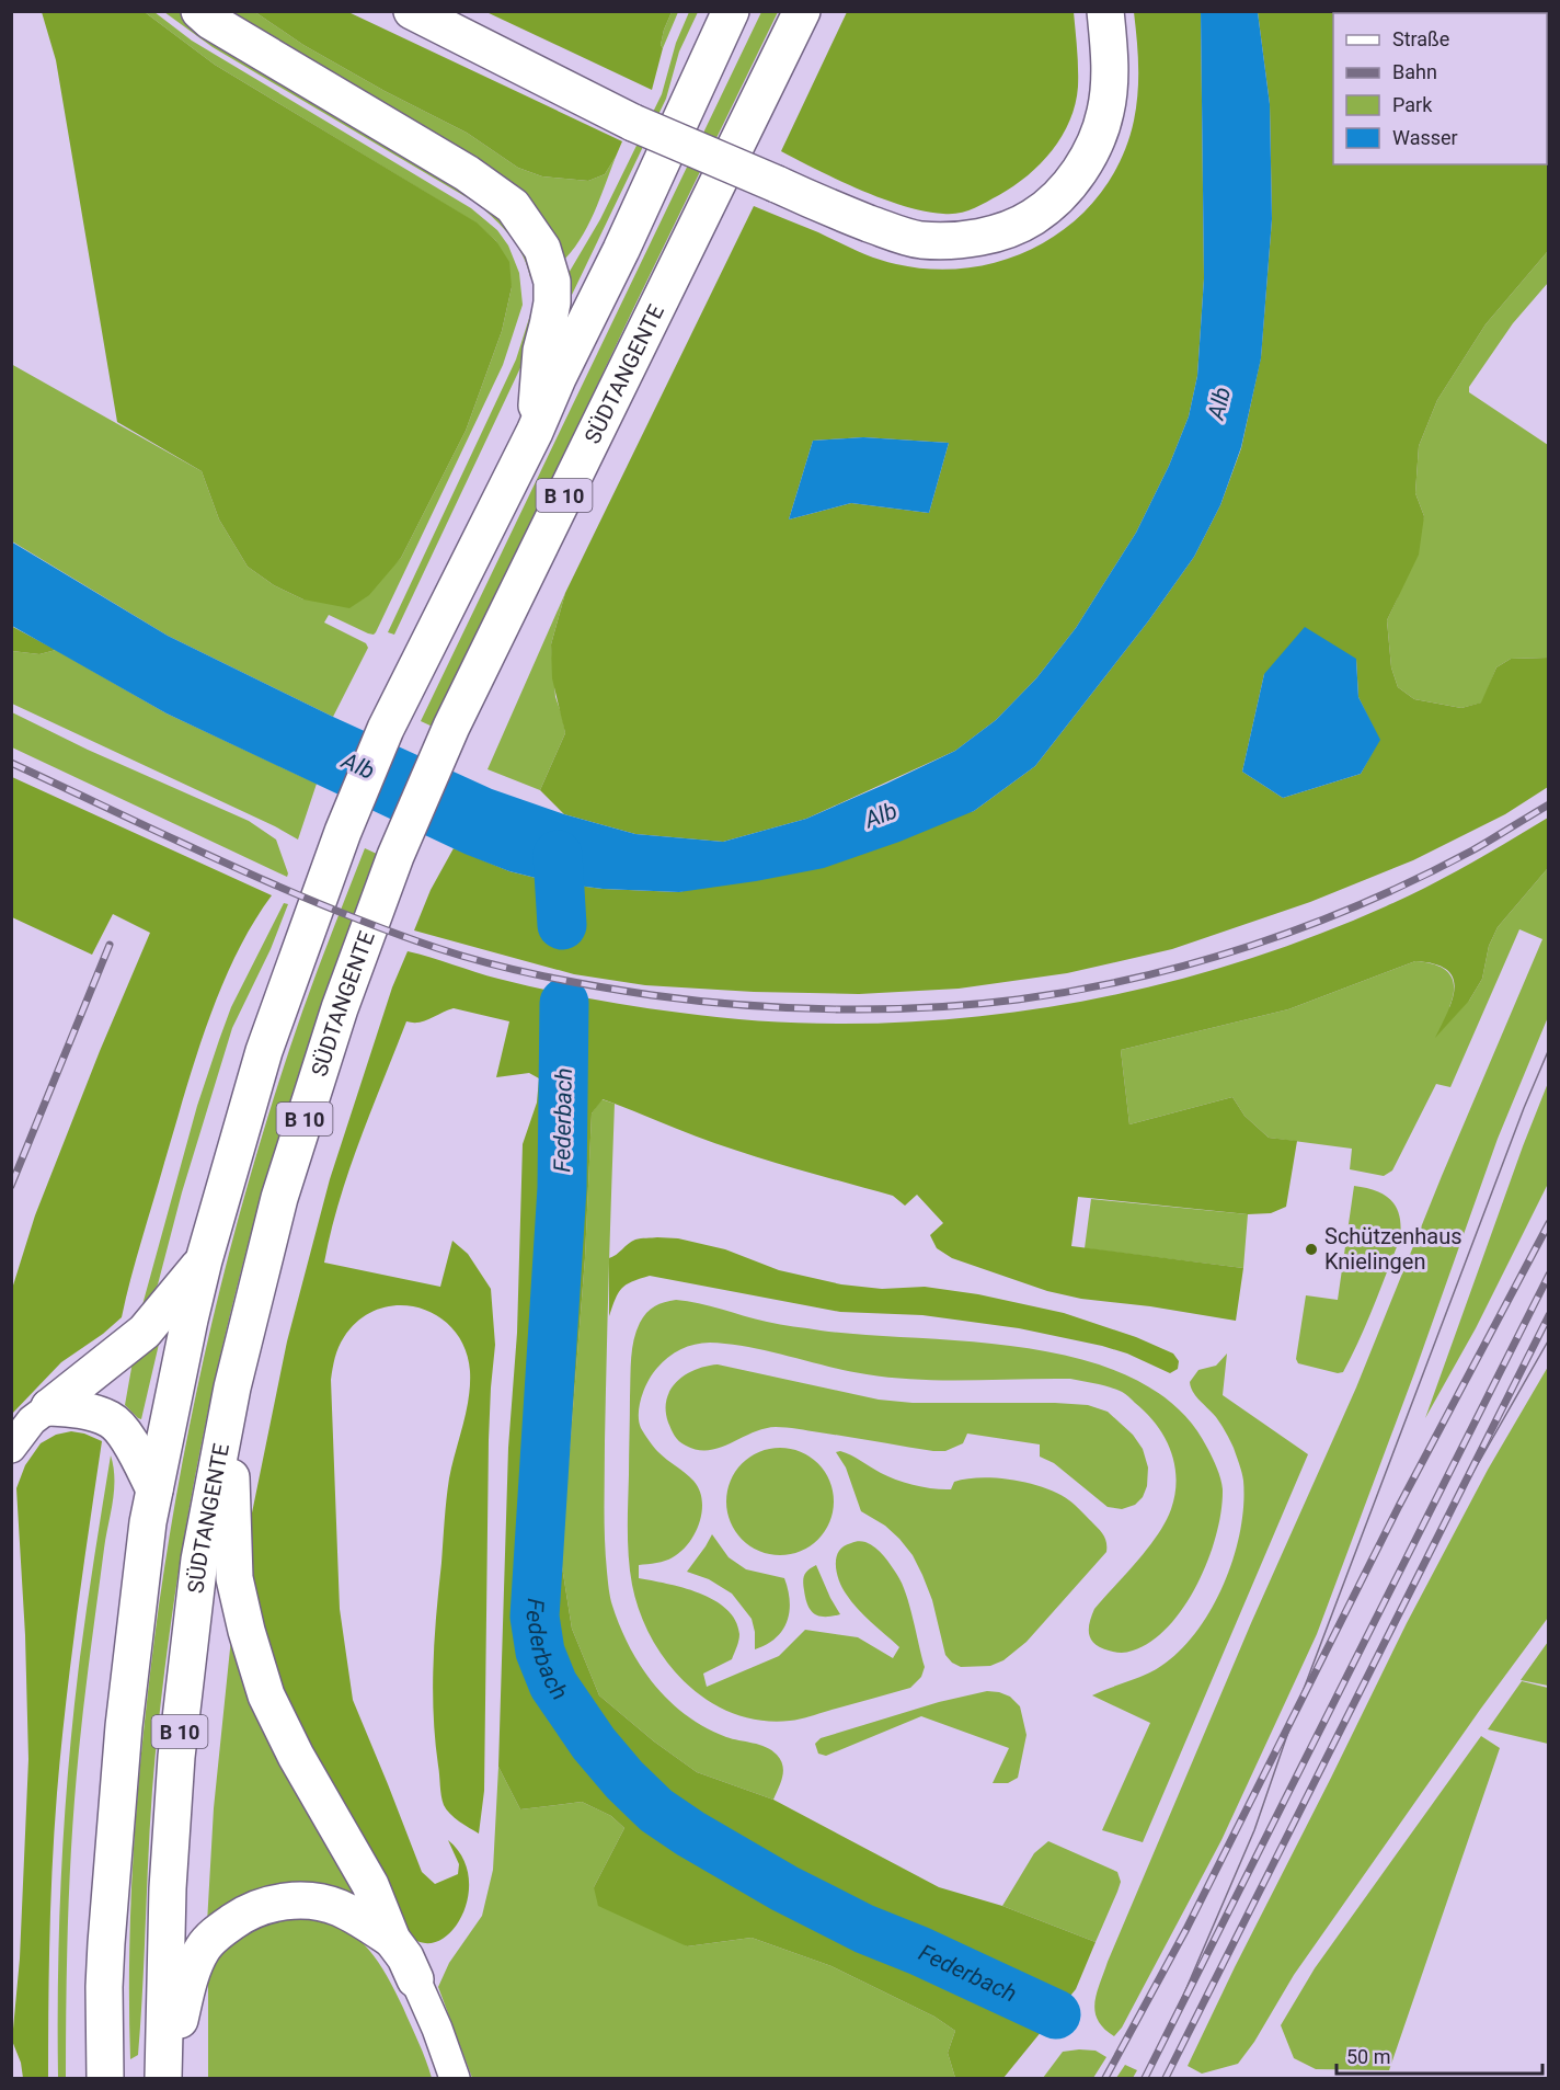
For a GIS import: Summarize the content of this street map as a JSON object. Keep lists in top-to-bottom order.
{
  "streets": {
    "highway": ["SÜDTANGENTE", "B 10"]
  },
  "water": ["Alb", "Federbach"],
  "places": ["Schützenhaus Knielingen"],
  "legend": [
    "Straße",
    "Bahn",
    "Park",
    "Wasser"
  ],
  "scale_bar": "50 m"
}
